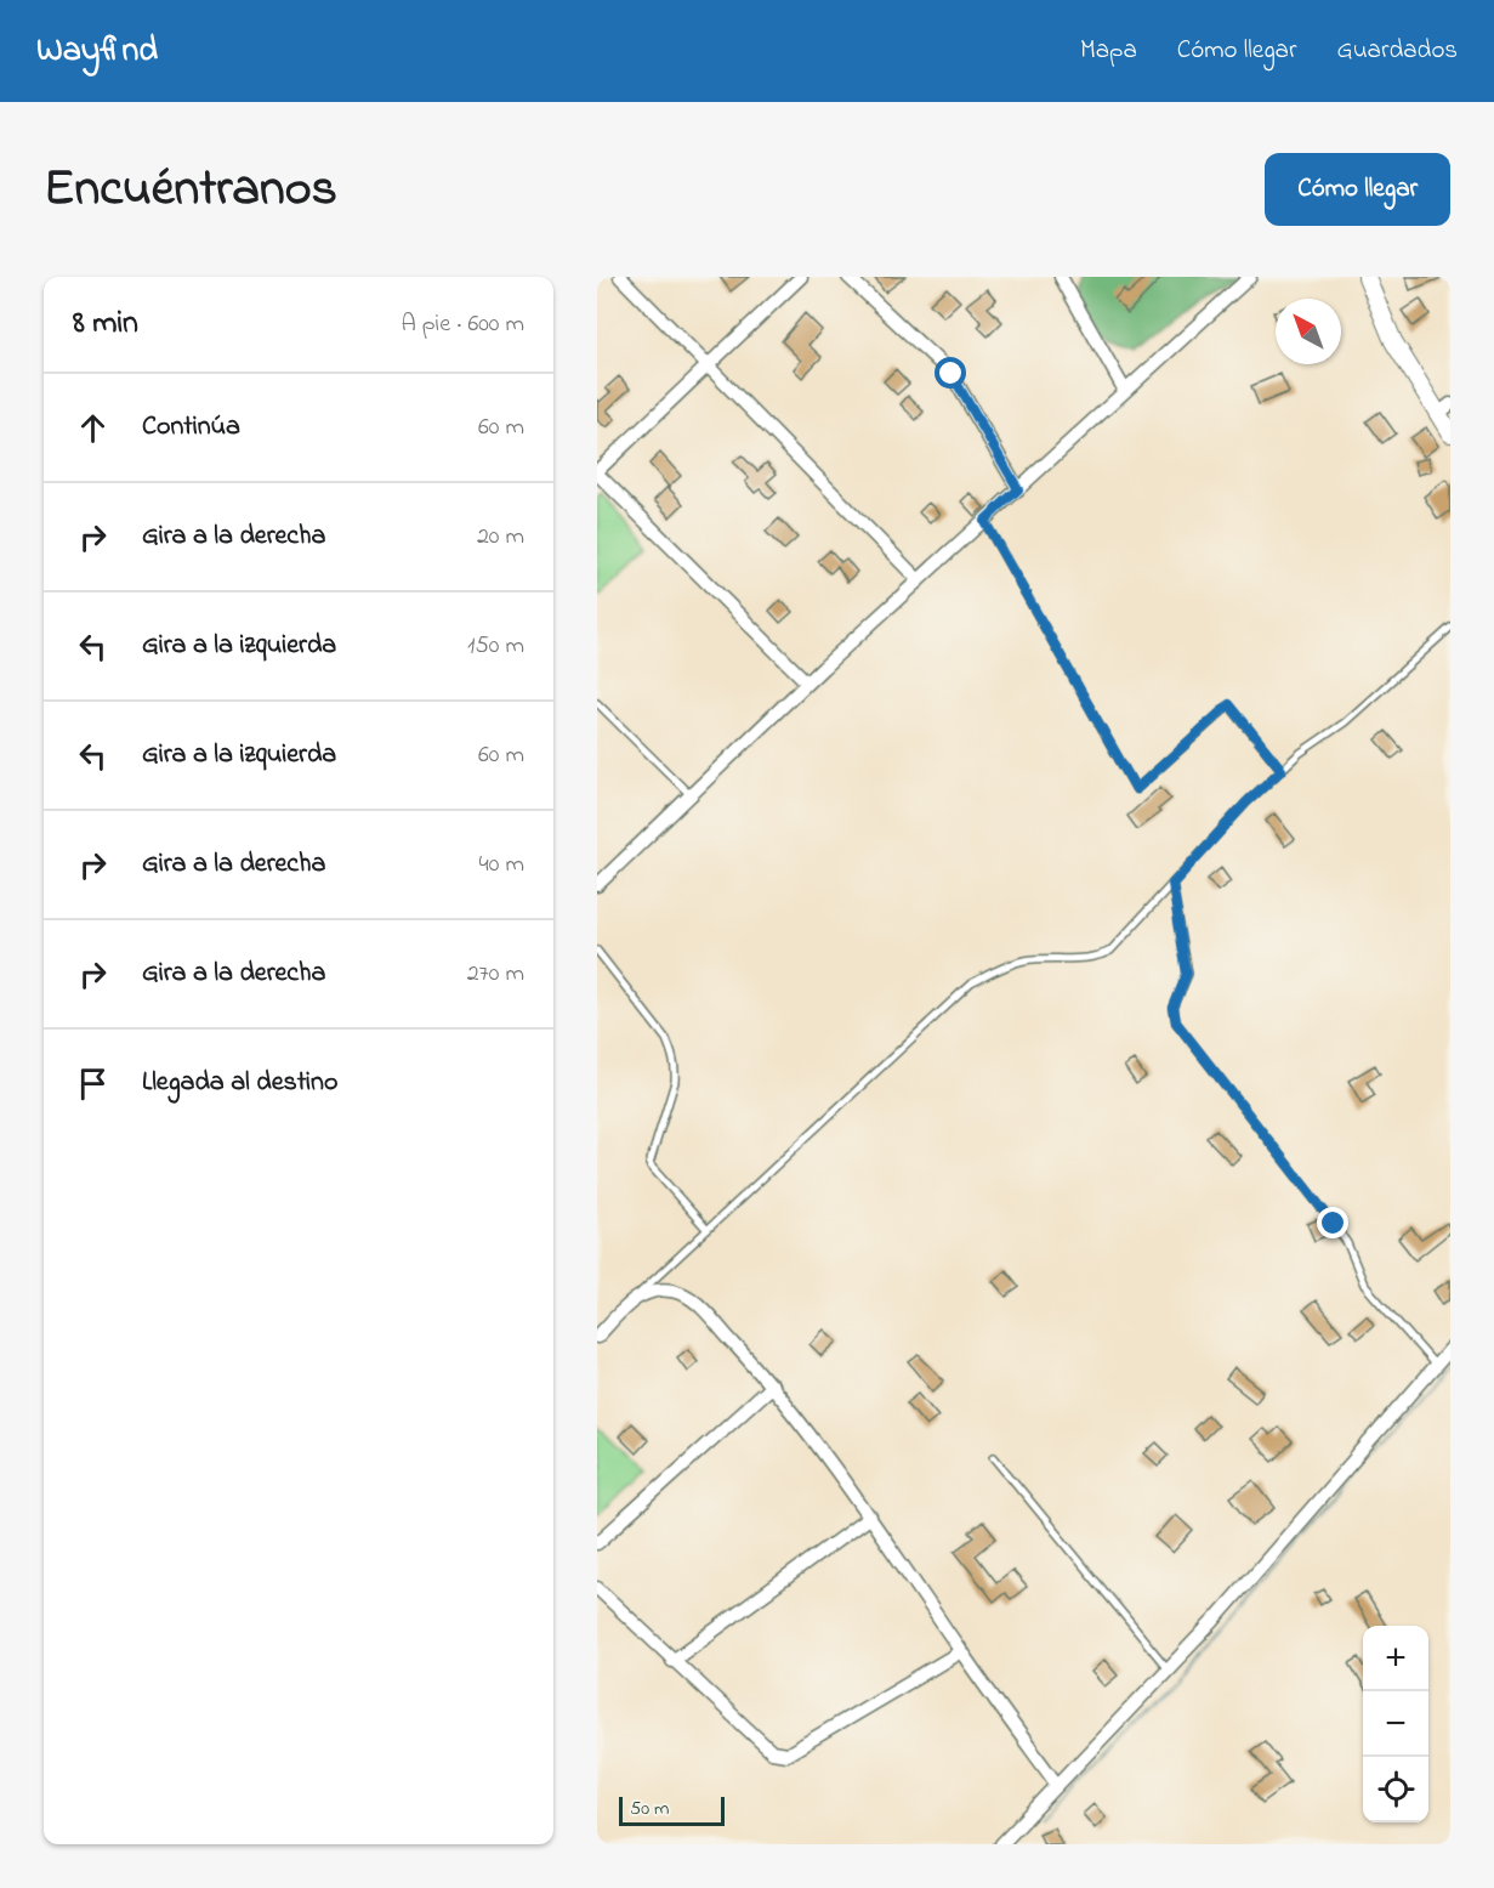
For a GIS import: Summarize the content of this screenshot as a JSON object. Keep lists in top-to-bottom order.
{
  "scale_bar": "50 m",
  "north": "top left",
  "page": {
    "header": "Wayfind",
    "nav": ["Mapa", "Cómo llegar", "Guardados"],
    "title": "Encuéntranos",
    "buttons": "Cómo llegar",
    "heading": ["8 min", "A pie · 600 m"],
    "list": [
      ["Continúa", "60 m"],
      ["Gira a la derecha", "20 m"],
      ["Gira a la izquierda", "150 m"],
      ["Gira a la izquierda", "60 m"],
      ["Gira a la derecha", "40 m"],
      ["Gira a la derecha", "270 m"],
      "Llegada al destino"
    ],
    "map_buttons": ["+", "−"],
    "scale": "50 m"
  }
}
